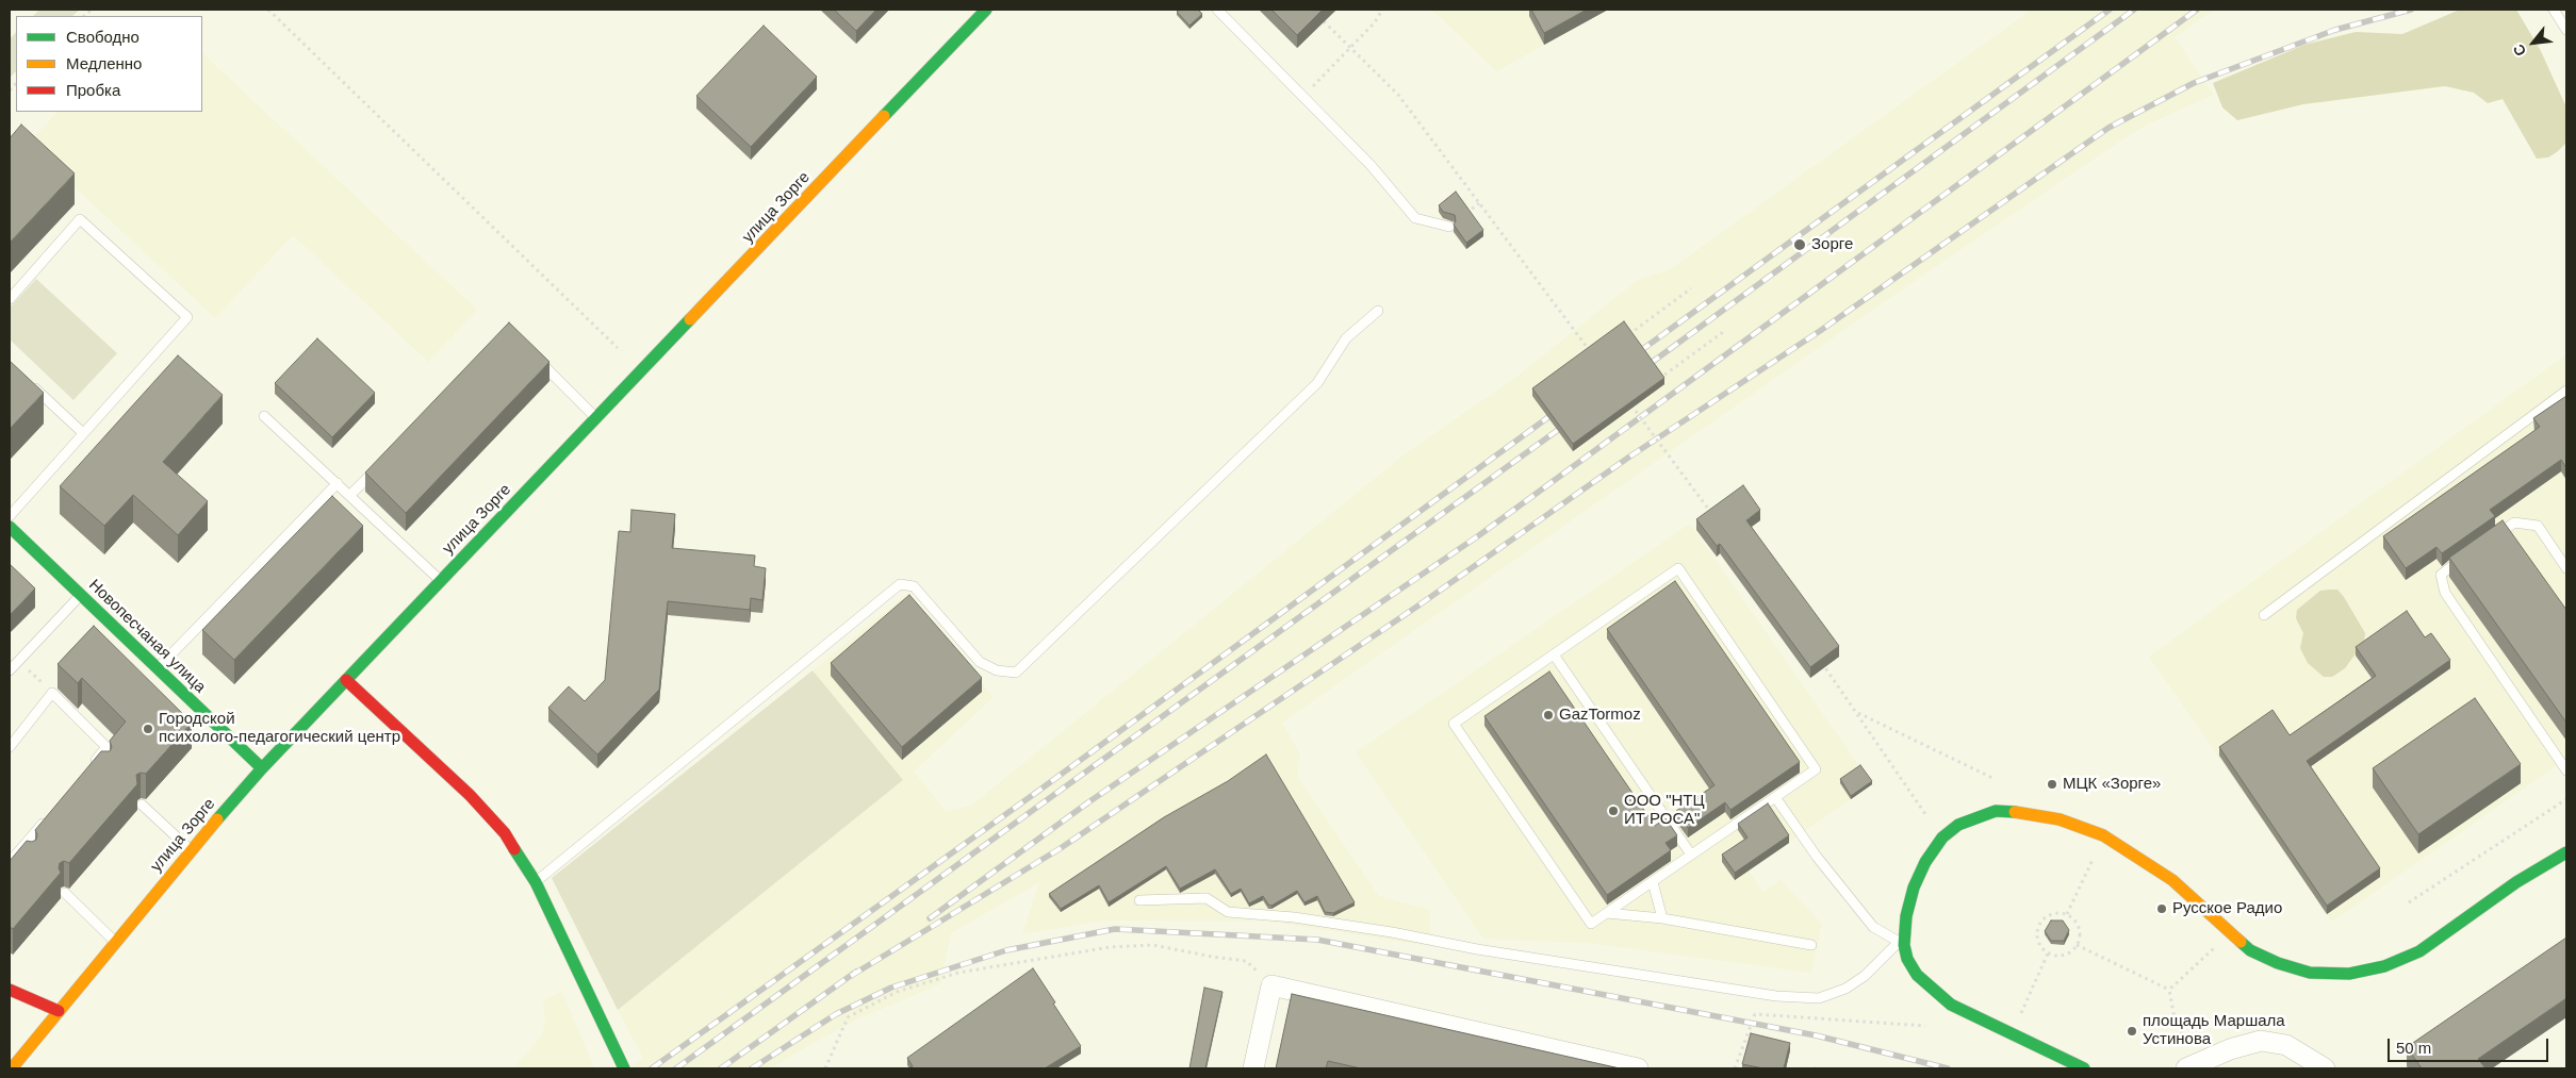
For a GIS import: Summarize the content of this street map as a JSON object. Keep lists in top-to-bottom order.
{
  "streets": {
    "street": ["улица Зорге", "Новопесчаная улица"]
  },
  "crossings": [
    ["улица Зорге", "Новопесчаная улица"]
  ],
  "places": [
    "Зорге",
    "GazTormoz",
    "Городской психолого-педагогический центр",
    "МЦК «Зорге»",
    "ООО \"НТЦ ИТ РОСА\"",
    "Русское Радио",
    "площадь Маршала Устинова"
  ],
  "legend": ["Свободно", "Медленно", "Пробка"],
  "scale_bar": "50 m",
  "north": "bottom left"
}
